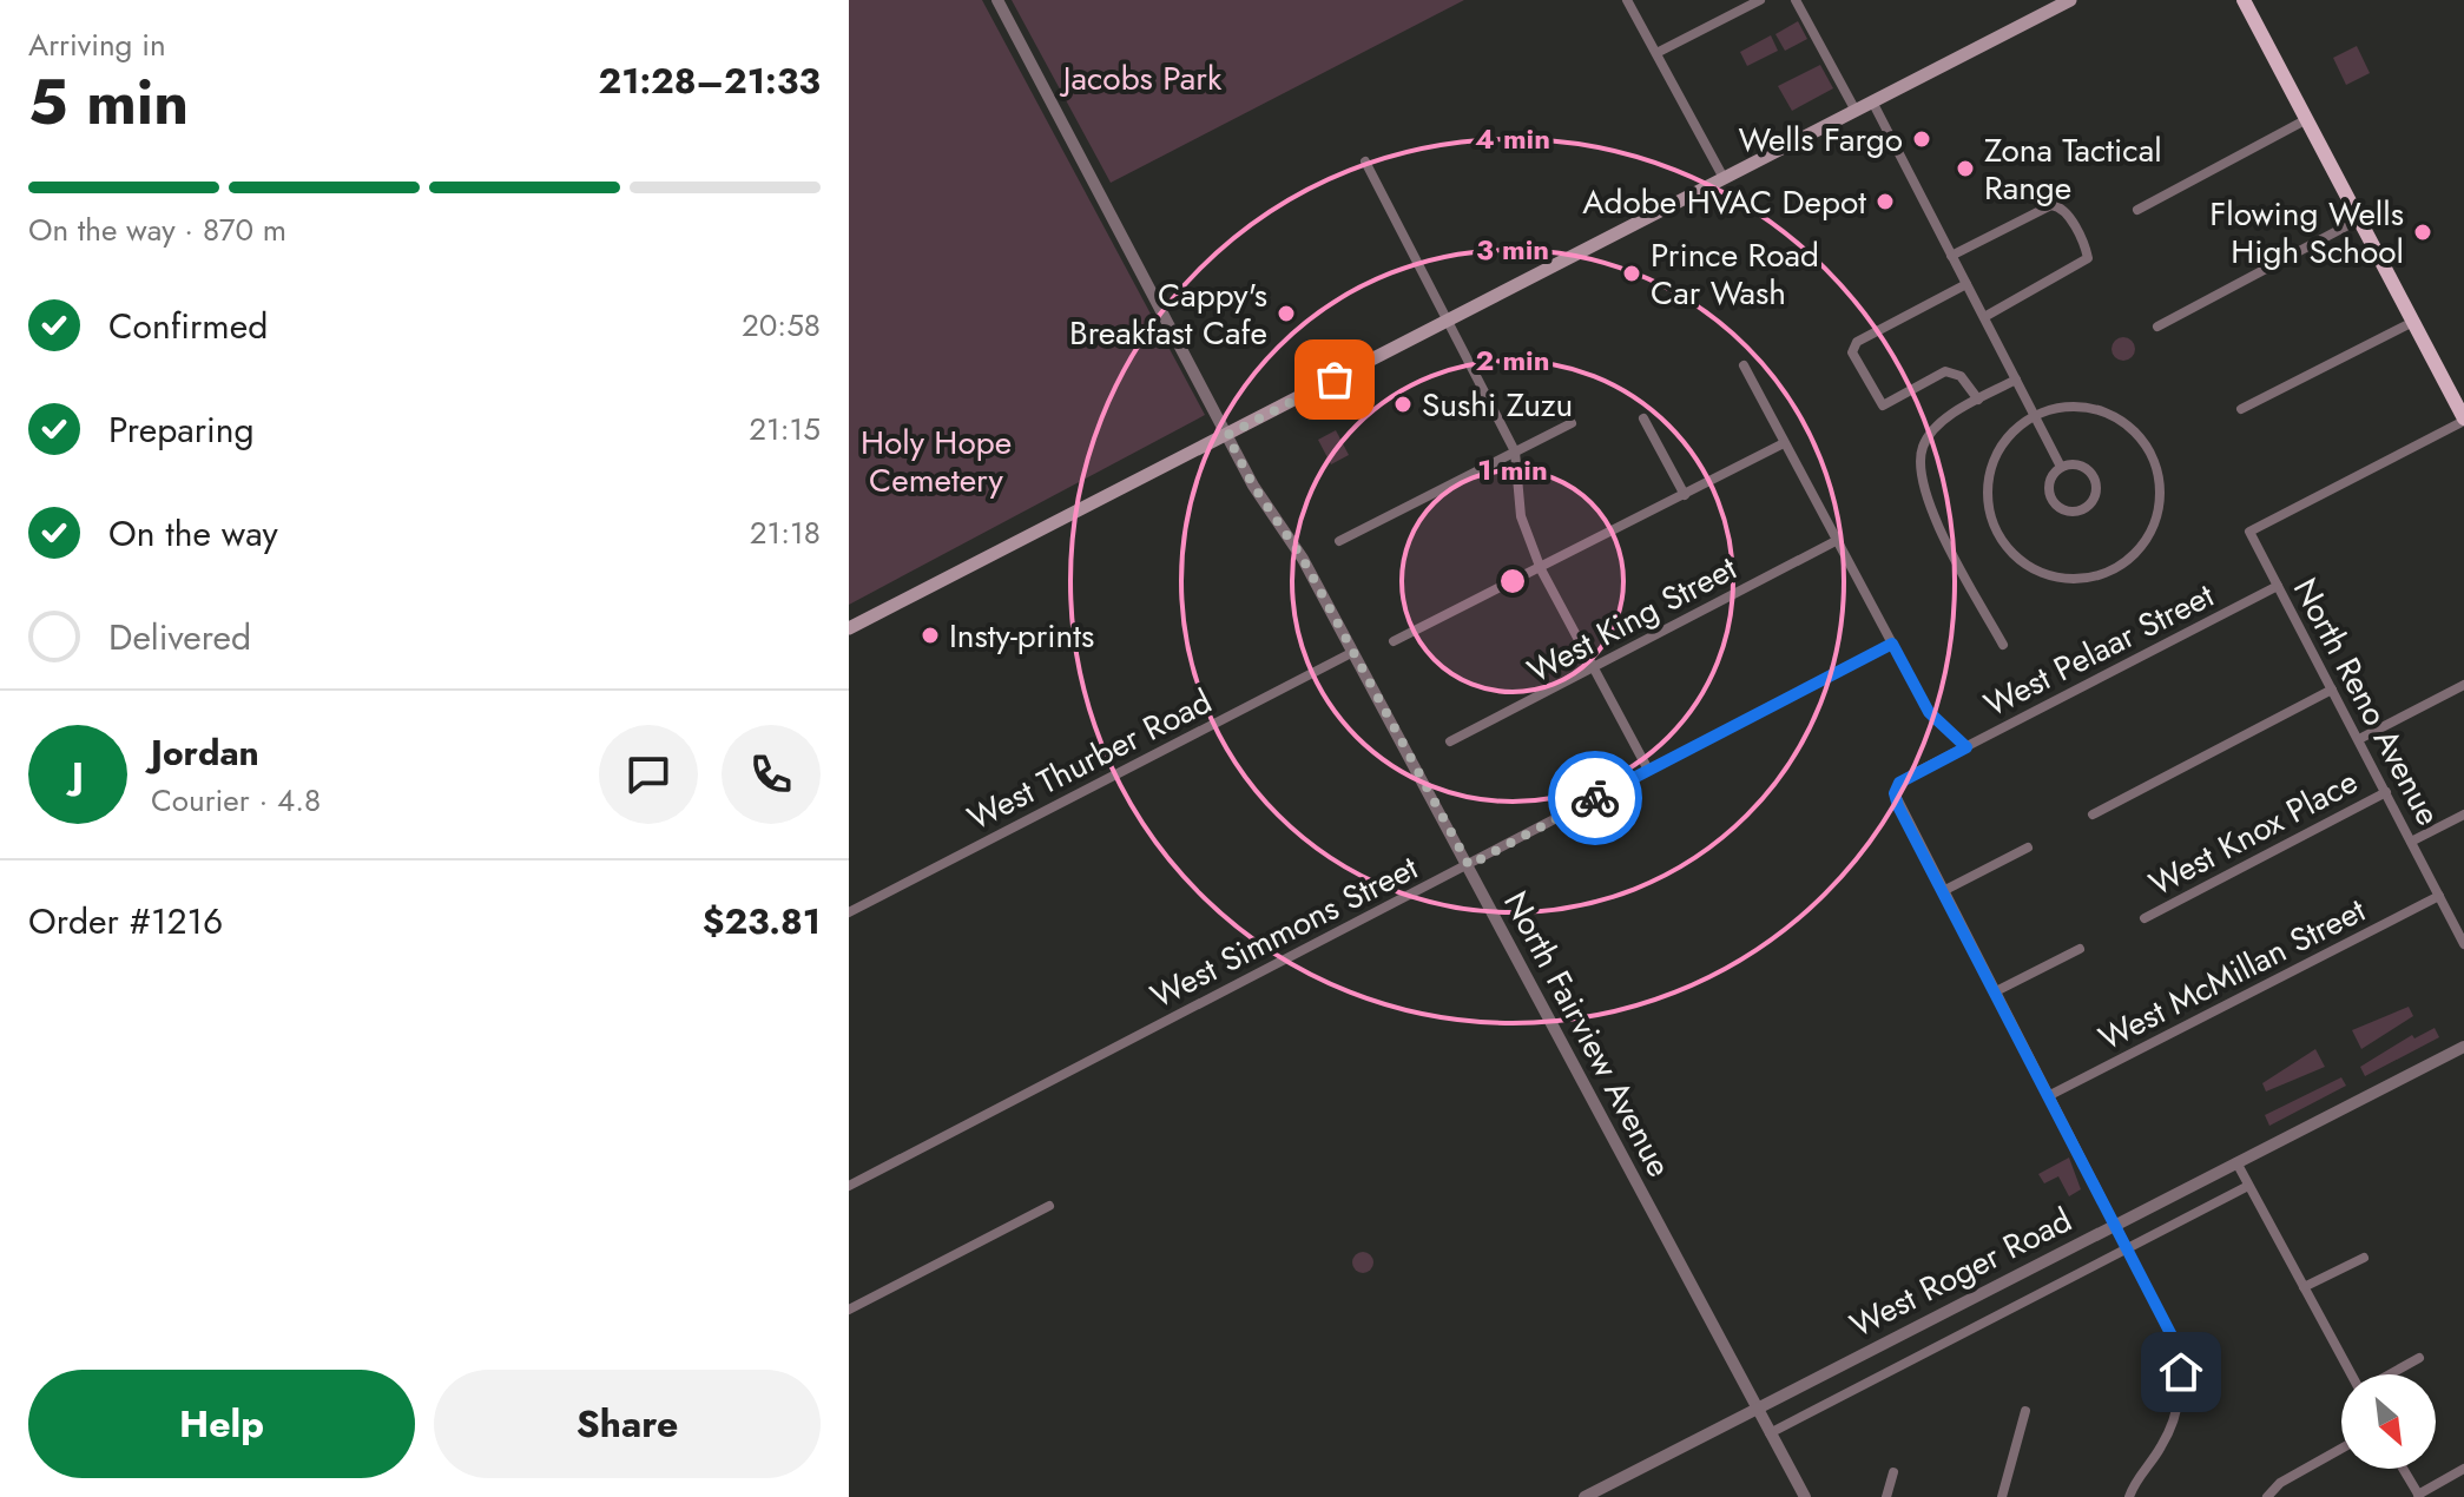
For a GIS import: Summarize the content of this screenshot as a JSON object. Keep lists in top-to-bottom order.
{
  "streets": {
    "street": [
      "West King Street",
      "West Pelaar Street",
      "North Reno Avenue",
      "West Thurber Road",
      "West Knox Place",
      "West Simmons Street",
      "West McMillan Street",
      "North Fairview Avenue",
      "West Roger Road"
    ]
  },
  "crossings": [
    ["West Pelaar Street", "North Reno Avenue"],
    ["North Reno Avenue", "West Knox Place"],
    ["North Reno Avenue", "West McMillan Street"],
    ["West Thurber Road", "North Fairview Avenue"],
    ["West Simmons Street", "North Fairview Avenue"],
    ["North Fairview Avenue", "West Roger Road"]
  ],
  "parks": ["Jacobs Park", "Holy Hope Cemetery"],
  "places": [
    "Wells Fargo",
    "Zona Tactical Range",
    "Adobe HVAC Depot",
    "Flowing Wells High School",
    "Prince Road Car Wash",
    "Cappy's Breakfast Cafe",
    "Sushi Zuzu",
    "Insty-prints"
  ],
  "north": "bottom right",
  "page": {
    "heading": ["5 min", "Arriving in", "21:28–21:33"],
    "panel": [
      "Jordan",
      "Courier · 4.8",
      "Order #1216",
      "$23.81"
    ],
    "bar": "On the way · 870 m",
    "list": [
      ["Confirmed", "20:58"],
      ["Preparing", "21:15"],
      ["On the way", "21:18"],
      "Delivered"
    ],
    "round": "J",
    "buttons": ["Help", "Share"]
  },
  "rings": [
    "4 min",
    "3 min",
    "2 min",
    "1 min"
  ]
}
